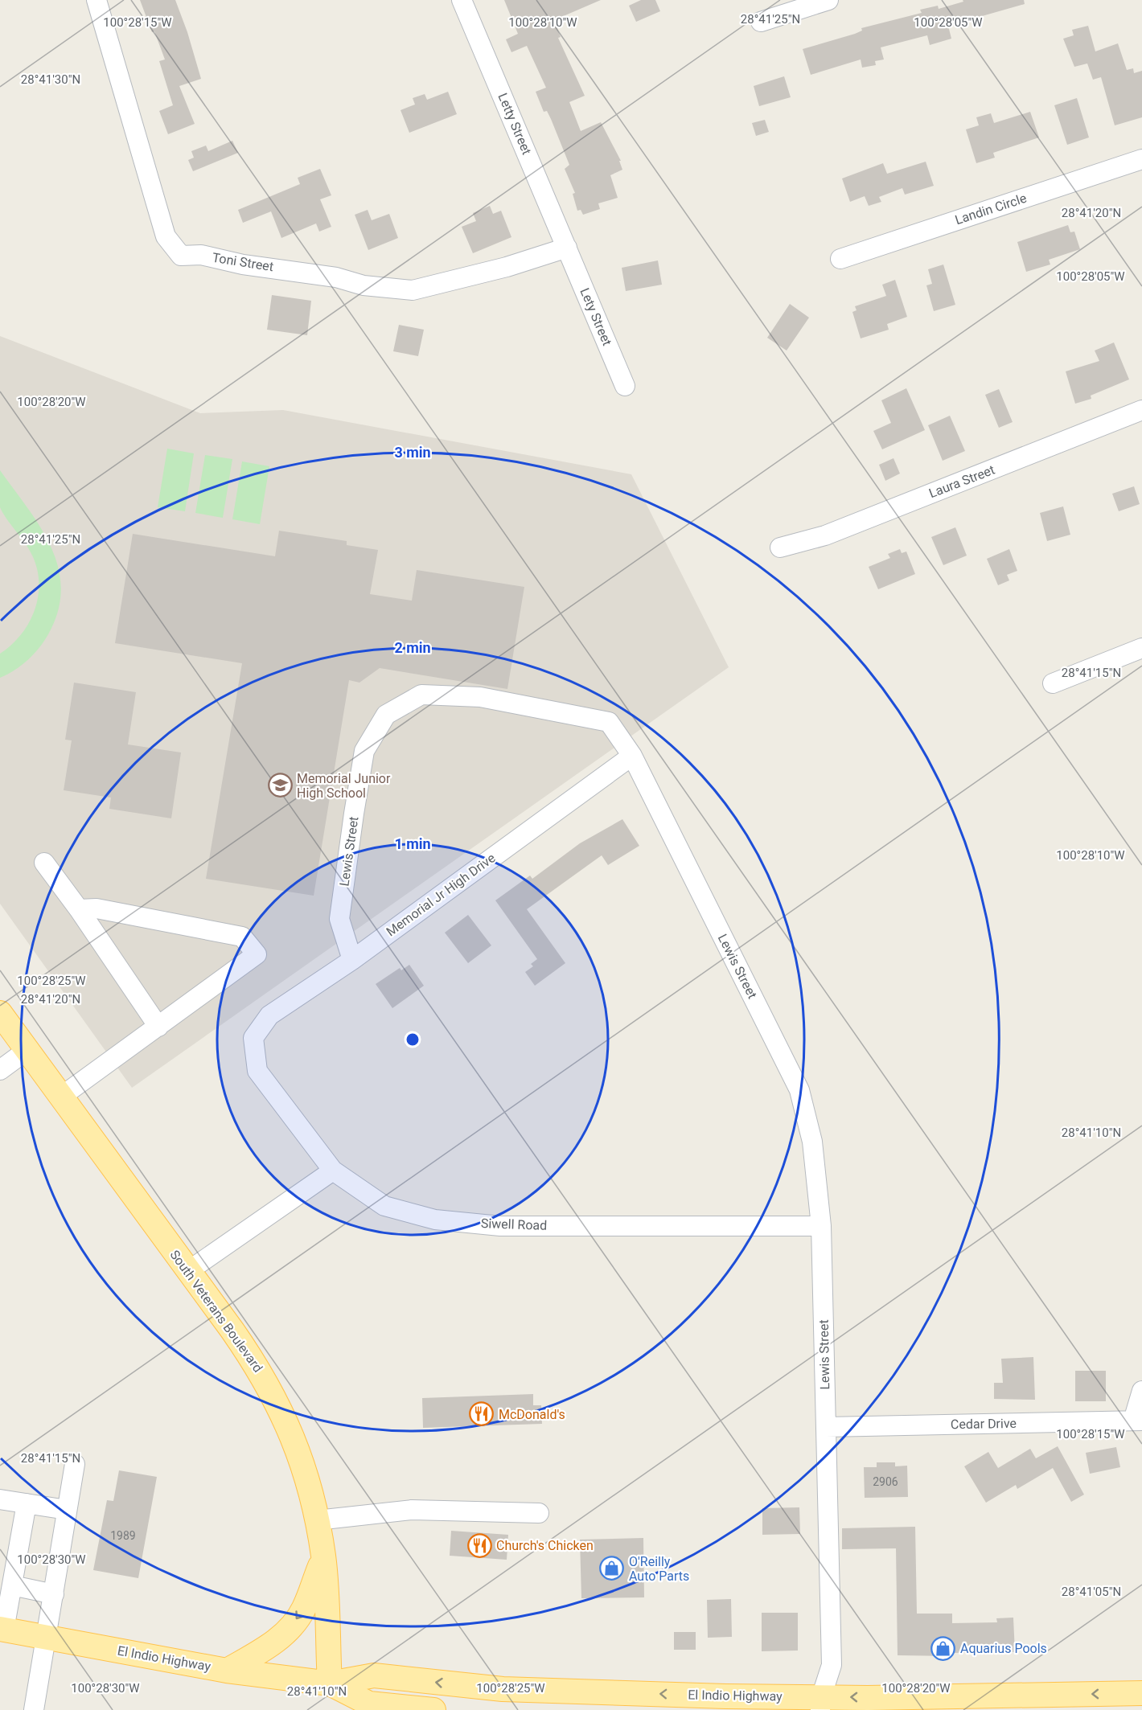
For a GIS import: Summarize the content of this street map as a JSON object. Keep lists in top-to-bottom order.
{
  "streets": {
    "main road": ["South Veterans Boulevard", "El Indio Highway"],
    "street": [
      "Letty Street",
      "Landin Circle",
      "Toni Street",
      "Lety Street",
      "Laura Street",
      "Lewis Street",
      "Memorial Jr High Drive",
      "Siwell Road",
      "Cedar Drive"
    ]
  },
  "crossings": [
    ["Letty Street", "Toni Street"],
    ["Letty Street", "Lety Street"],
    ["Toni Street", "Lety Street"],
    ["Lewis Street", "Memorial Jr High Drive"],
    ["Lewis Street", "Siwell Road"],
    ["Lewis Street", "Cedar Drive"],
    ["Lewis Street", "El Indio Highway"],
    ["Memorial Jr High Drive", "Siwell Road"],
    ["South Veterans Boulevard", "El Indio Highway"]
  ],
  "one_way": ["El Indio Highway"],
  "places": {
    "school or university": ["Memorial Junior High School"],
    "restaurant": ["McDonald's", "Church's Chicken"],
    "shop": ["O'Reilly Auto Parts", "Aquarius Pools"]
  },
  "house_numbers": ["2906", "1989"],
  "coordinates": [
    "28°41'25\"N",
    "100°28'10\"W",
    "100°28'05\"W",
    "100°28'15\"W",
    "28°41'30\"N",
    "28°41'20\"N",
    "100°28'20\"W",
    "28°41'15\"N",
    "100°28'25\"W",
    "28°41'10\"N",
    "100°28'30\"W",
    "28°41'05\"N"
  ],
  "rings": ["3 min", "2 min", "1 min"]
}
